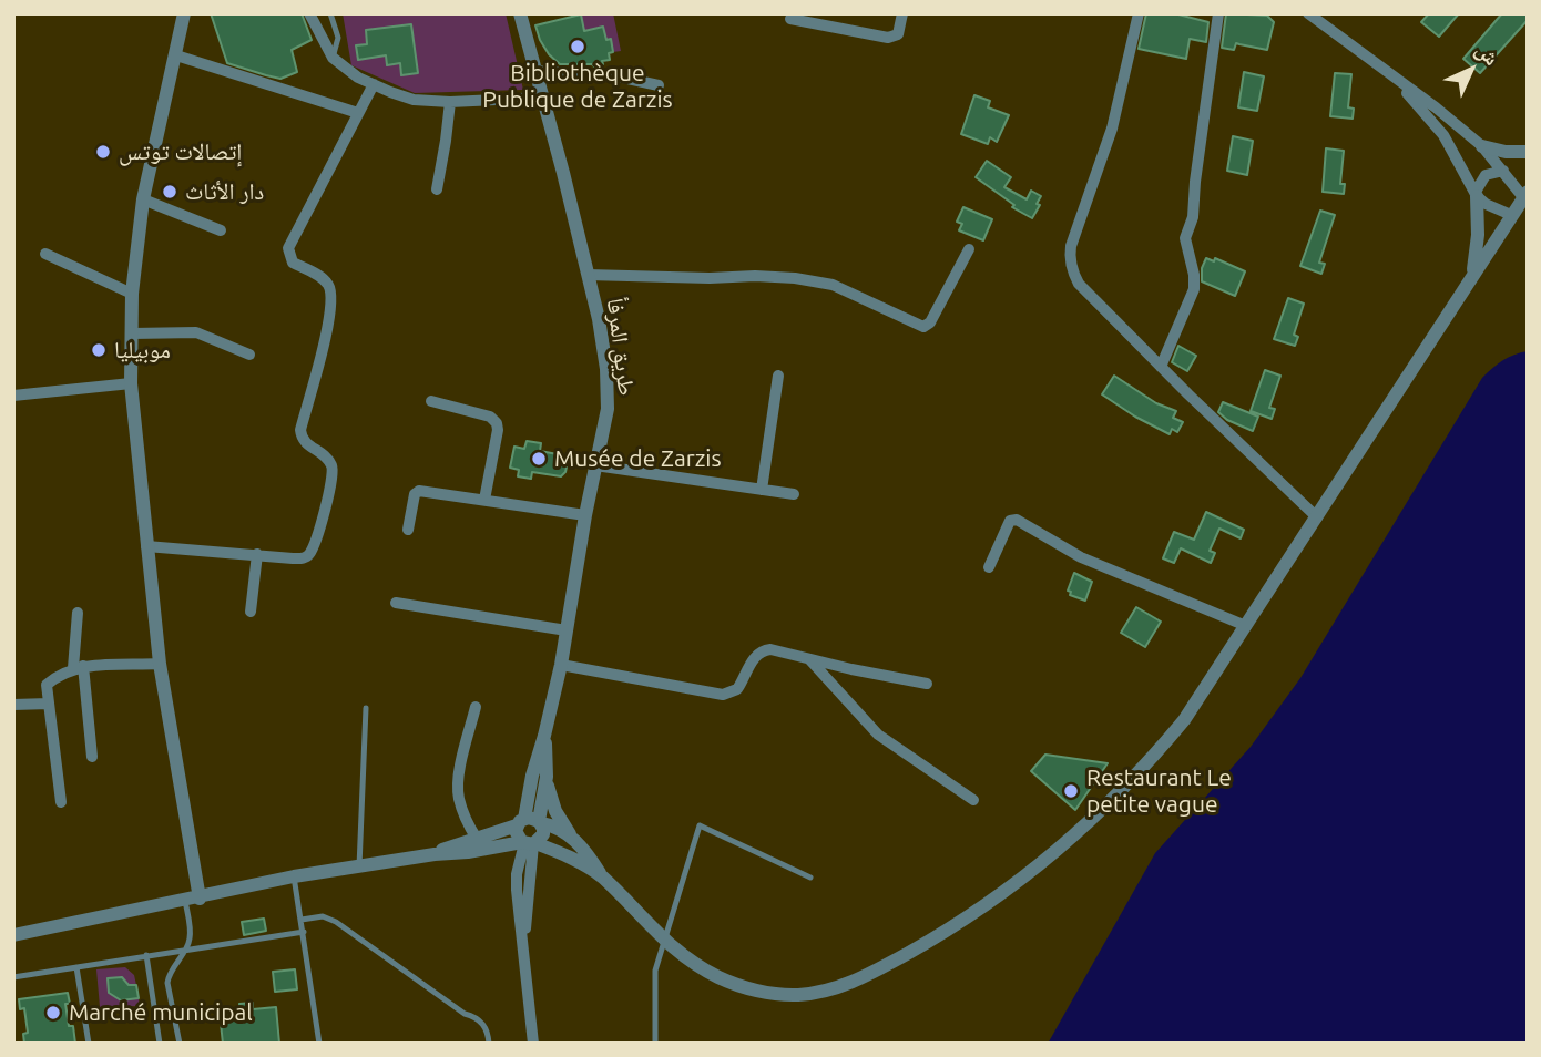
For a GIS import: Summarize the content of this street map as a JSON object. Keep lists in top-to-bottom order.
{
  "streets": {
    "street": ["طريق المرفأ"]
  },
  "places": [
    "Bibliothèque Publique de Zarzis",
    "إتصالات توتس",
    "دار الأثاث",
    "موبيليا",
    "Musée de Zarzis",
    "Restaurant Le petite vague",
    "Marché municipal"
  ],
  "north": "top right"
}
